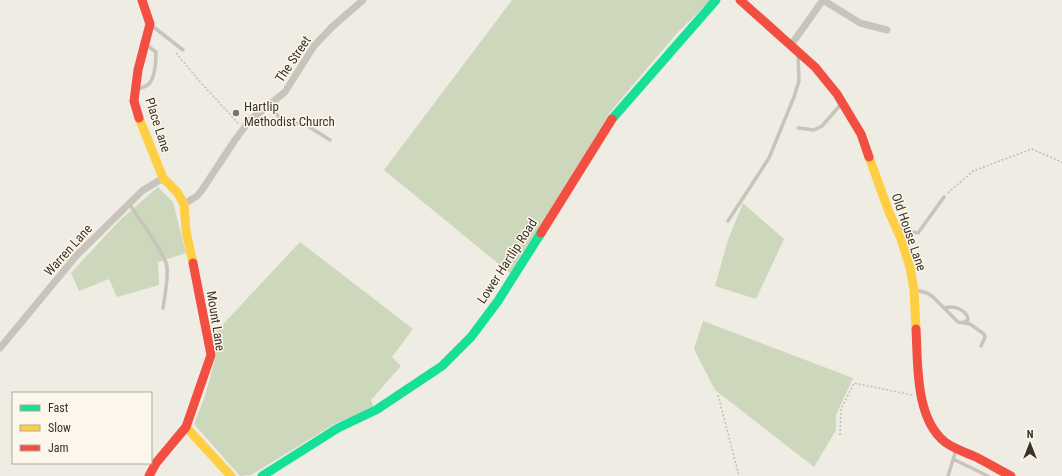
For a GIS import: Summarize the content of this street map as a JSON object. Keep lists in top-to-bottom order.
{
  "streets": {
    "street": [
      "The Street",
      "Place Lane",
      "Old House Lane",
      "Warren Lane",
      "Lower Hartlip Road",
      "Mount Lane"
    ]
  },
  "crossings": [
    ["The Street", "Place Lane"],
    ["The Street", "Mount Lane"],
    ["Place Lane", "Warren Lane"],
    ["Place Lane", "Mount Lane"]
  ],
  "places": ["Hartlip Methodist Church"],
  "legend": ["Fast", "Slow", "Jam"],
  "north": "top"
}
